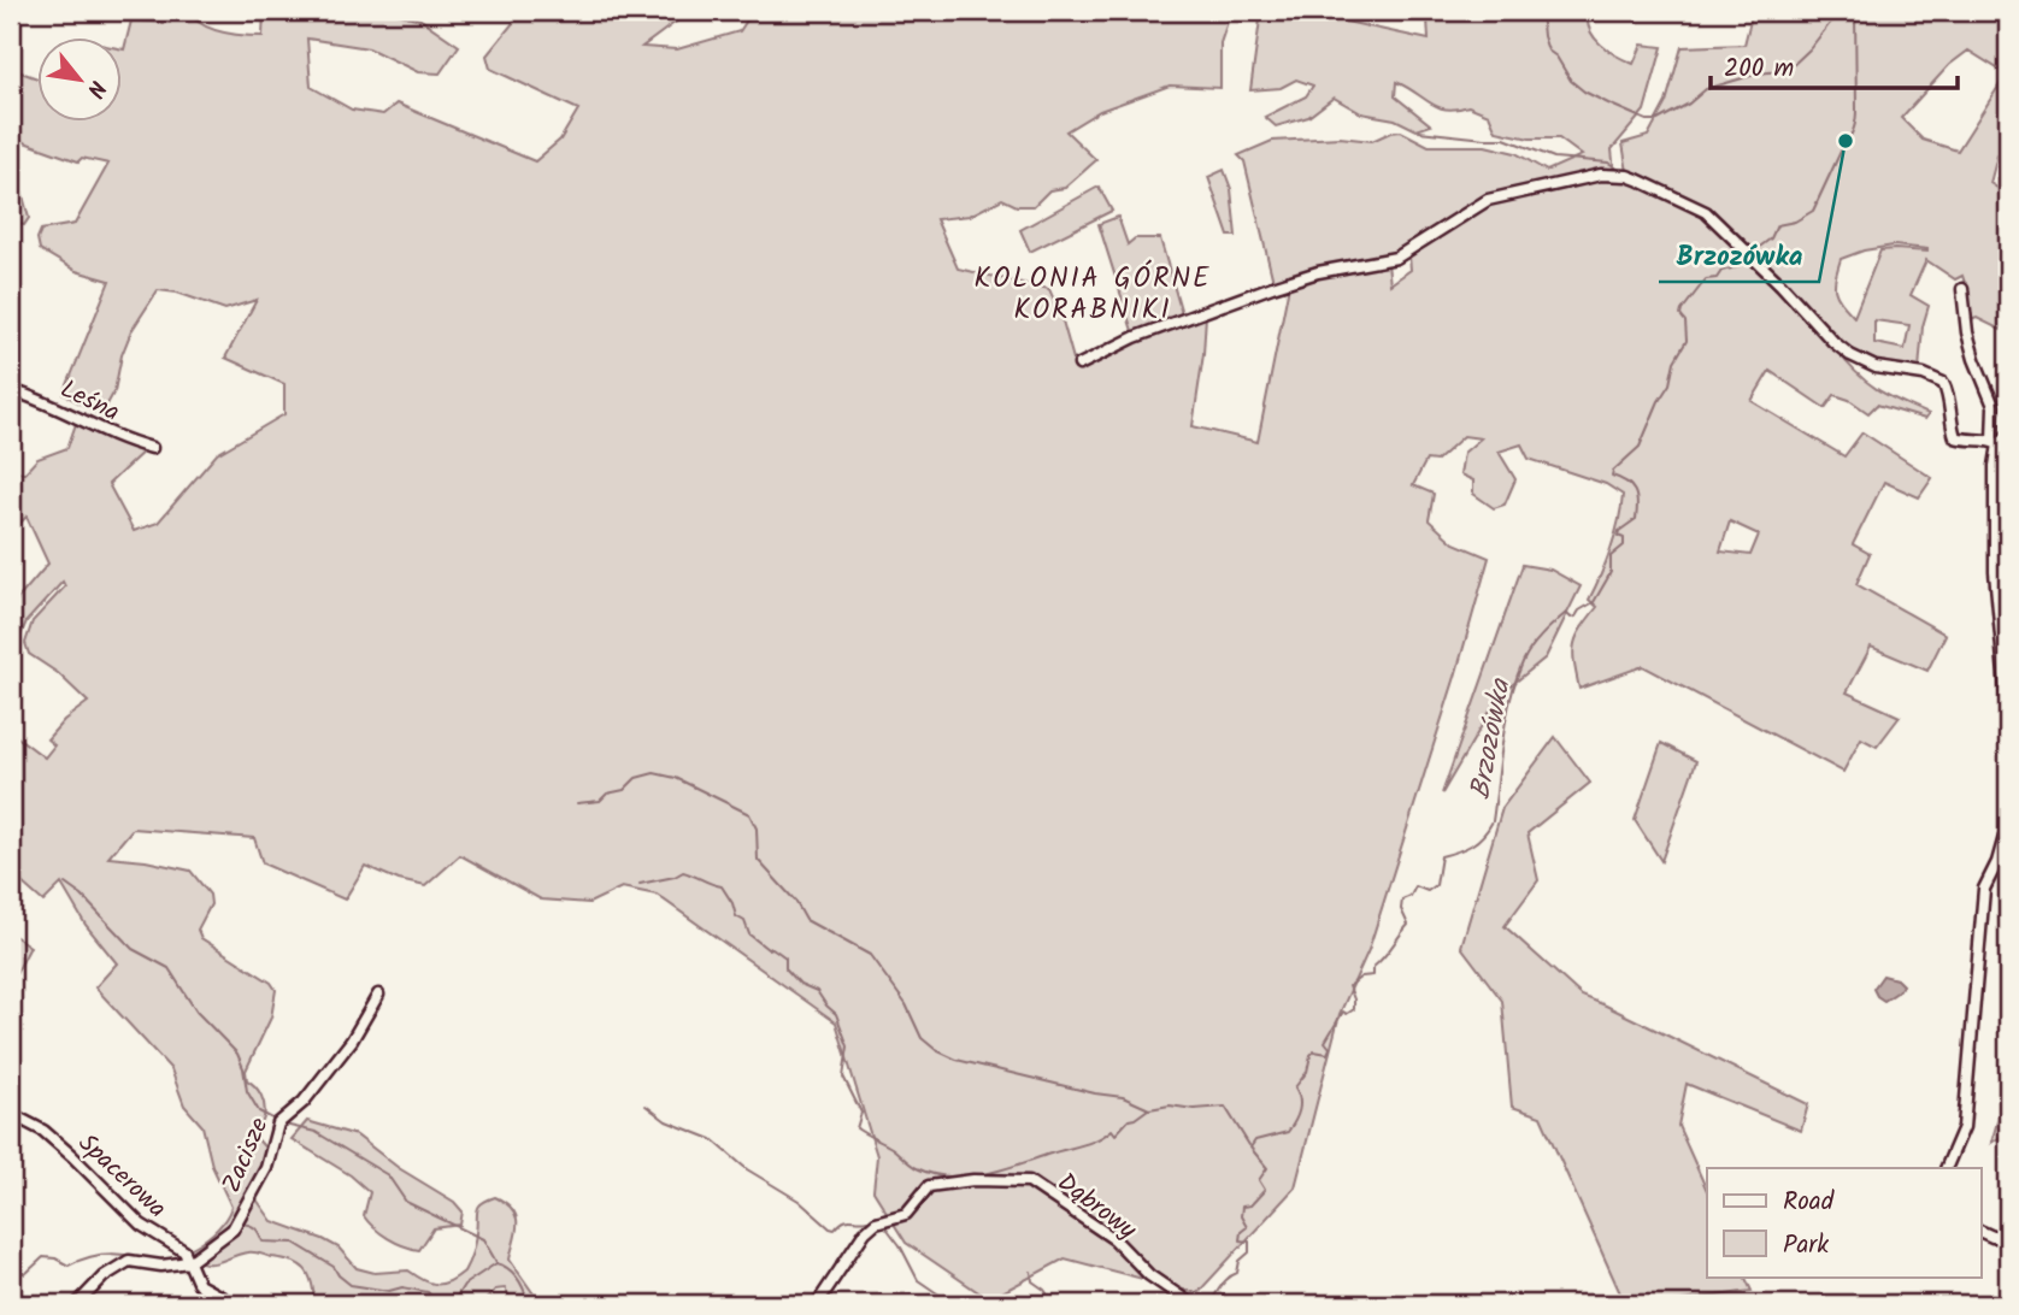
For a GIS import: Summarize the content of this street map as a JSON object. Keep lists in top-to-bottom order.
{
  "streets": {
    "street": [
      "Leśna",
      "Zacisze",
      "Spacerowa",
      "Dąbrowy"
    ]
  },
  "crossings": [
    ["Zacisze", "Spacerowa"]
  ],
  "districts": ["KOLONIA GÓRNE KORABNIKI"],
  "water": ["Brzozówka"],
  "places": ["Brzozówka"],
  "legend": ["Road", "Park"],
  "scale_bar": "200 m",
  "north": "bottom right"
}
